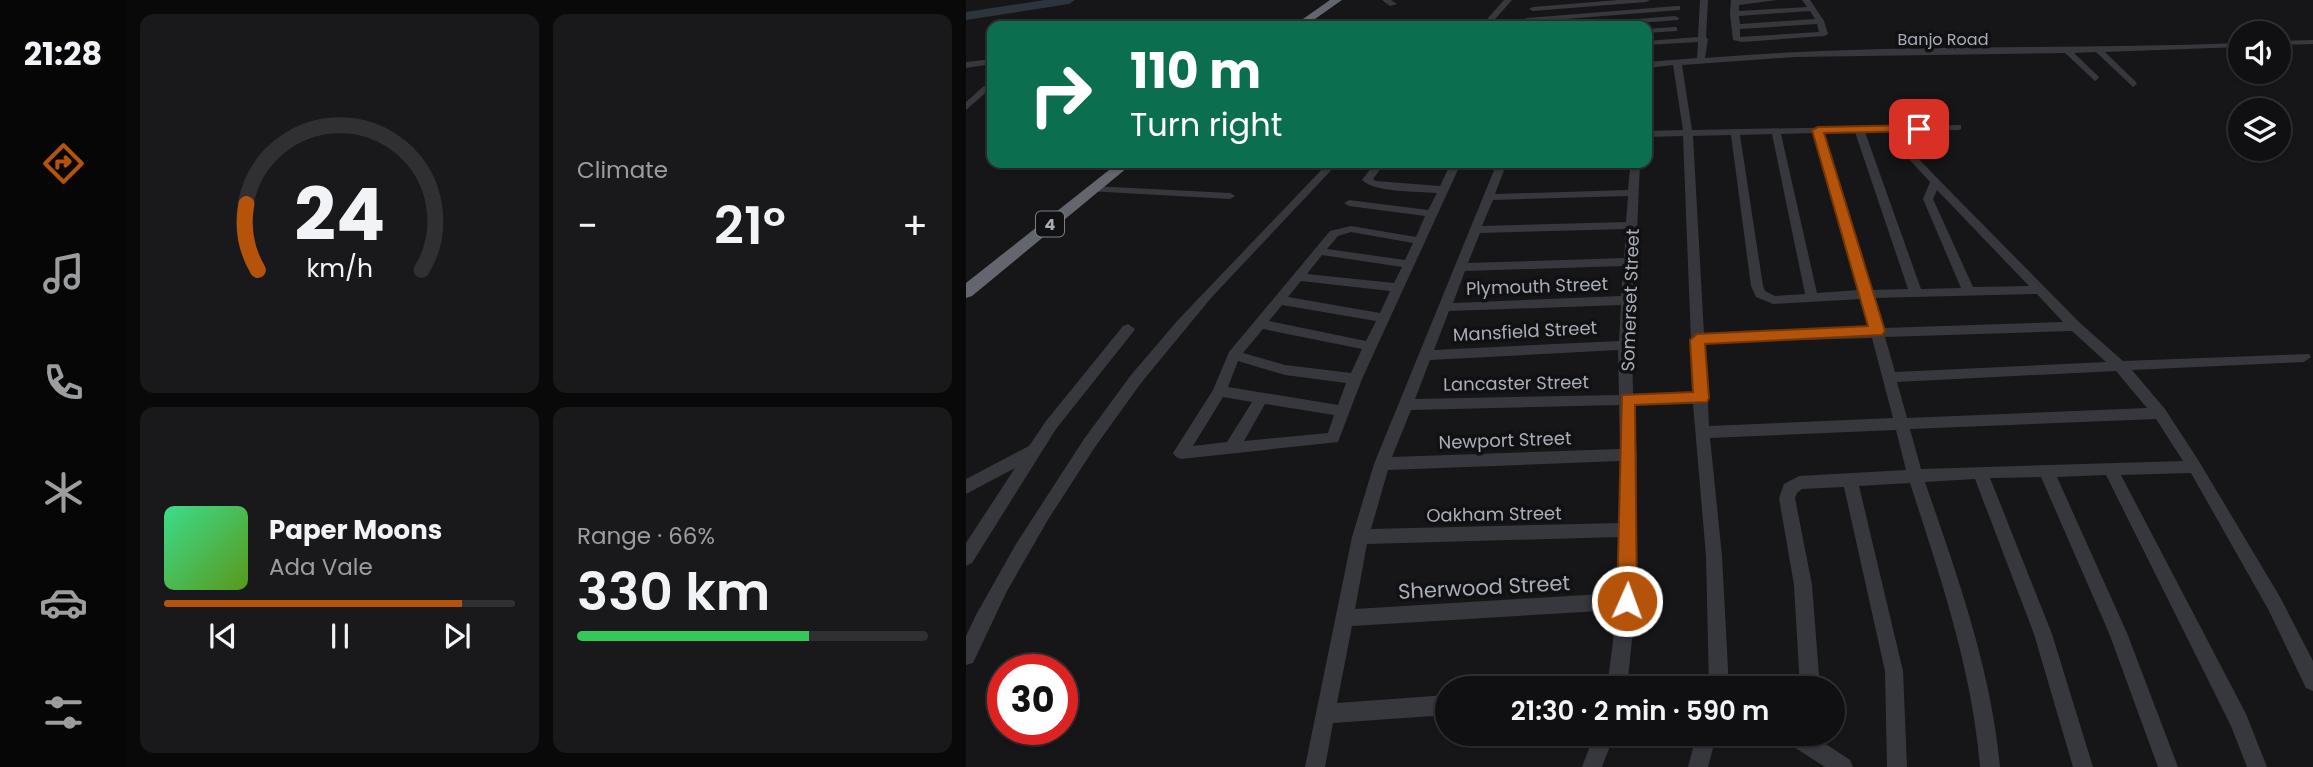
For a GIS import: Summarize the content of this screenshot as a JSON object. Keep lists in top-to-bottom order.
{
  "streets": {
    "highway": ["4"],
    "street": [
      "Banjo Road",
      "Plymouth Street",
      "Somerset Street",
      "Mansfield Street",
      "Lancaster Street",
      "Newport Street",
      "Oakham Street",
      "Sherwood Street"
    ]
  },
  "crossings": [
    ["Plymouth Street", "Somerset Street"],
    ["Somerset Street", "Mansfield Street"],
    ["Somerset Street", "Lancaster Street"],
    ["Somerset Street", "Newport Street"],
    ["Somerset Street", "Oakham Street"],
    ["Somerset Street", "Sherwood Street"]
  ],
  "page": {
    "tabs": "21:28",
    "tile": [
      "Climate",
      ["Range · 66%", "330 km"]
    ],
    "turn": ["110 m", "Turn right"],
    "heat": ["−", "21°", "+"],
    "song": ["Paper Moons", "Ada Vale"],
    "limit": "30",
    "trip": "21:30 · 2 min · 590 m",
    "gauge": ["24", "km/h"]
  }
}
